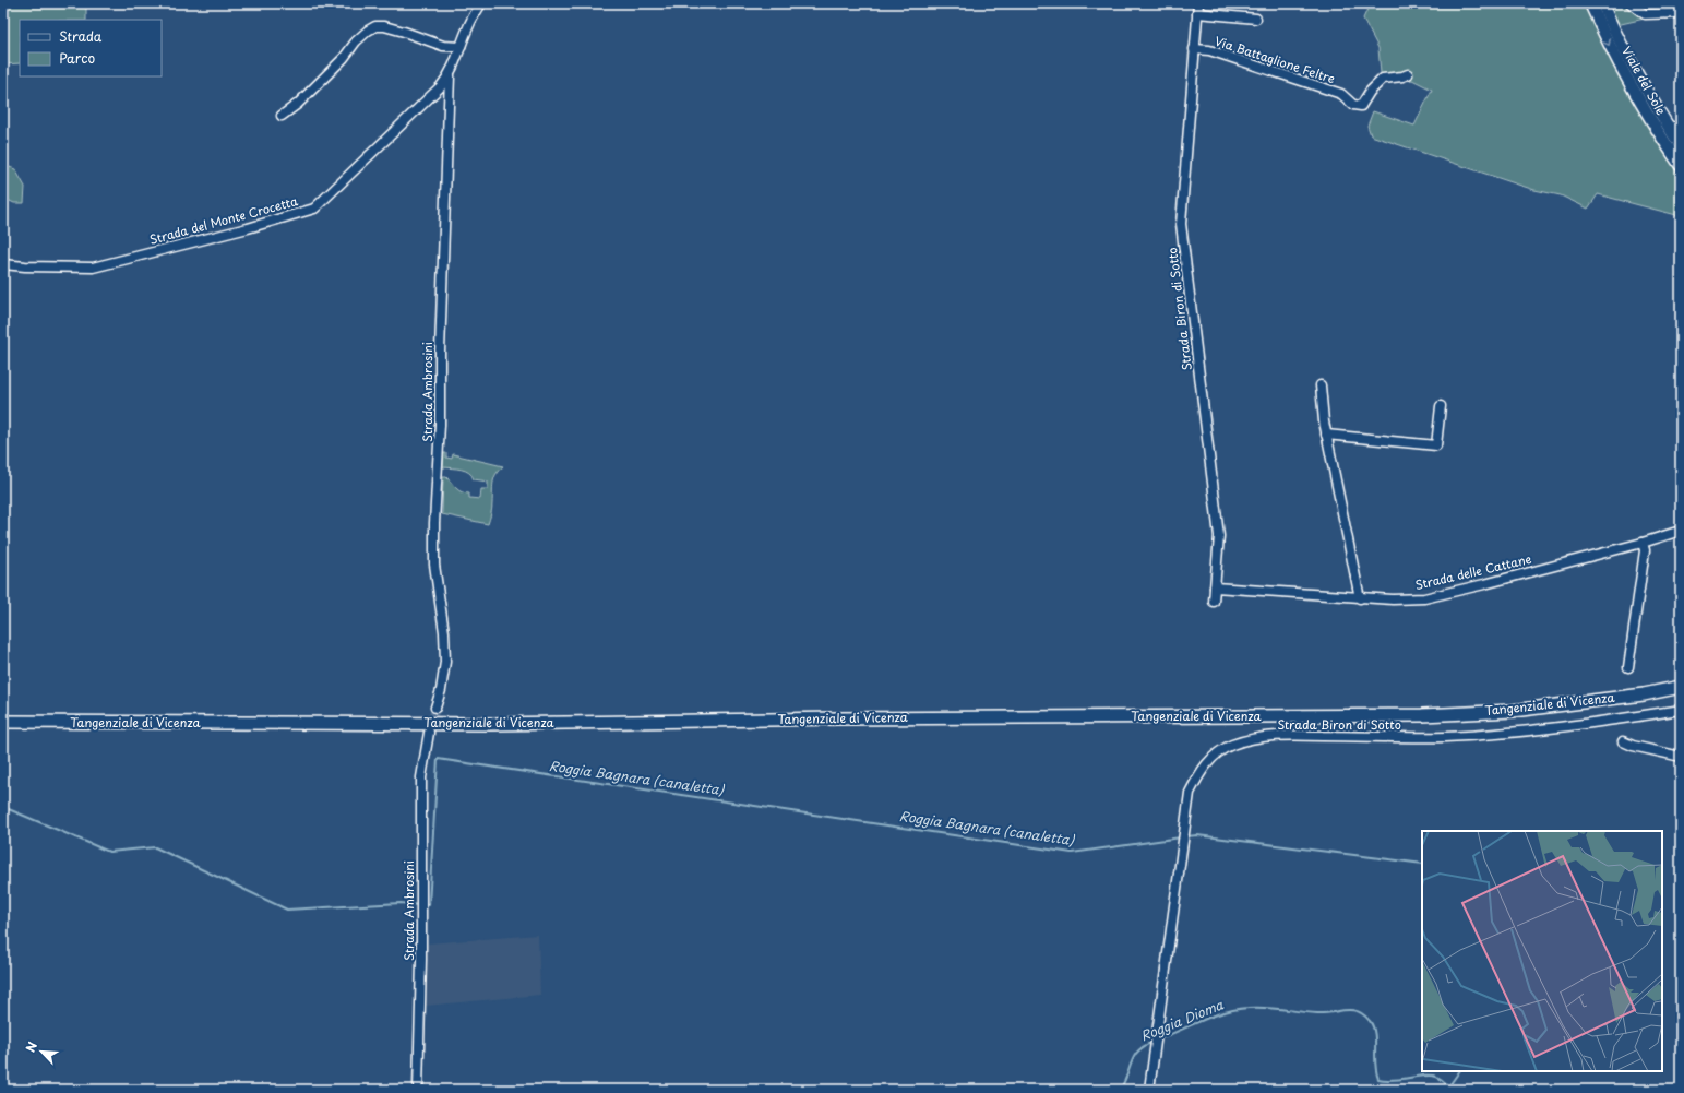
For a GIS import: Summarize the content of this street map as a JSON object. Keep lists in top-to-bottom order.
{
  "streets": {
    "highway": ["Tangenziale di Vicenza"],
    "main road": ["Viale del Sole"],
    "street": [
      "Via Battaglione Feltre",
      "Strada del Monte Crocetta",
      "Strada Biron di Sotto",
      "Strada Ambrosini",
      "Strada delle Cattane"
    ]
  },
  "crossings": [
    ["Via Battaglione Feltre", "Strada Biron di Sotto"],
    ["Strada del Monte Crocetta", "Strada Ambrosini"],
    ["Strada Biron di Sotto", "Strada delle Cattane"]
  ],
  "water": ["Roggia Bagnara (canaletta)", "Roggia Dioma"],
  "legend": ["Strada", "Parco"],
  "north": "top left"
}
